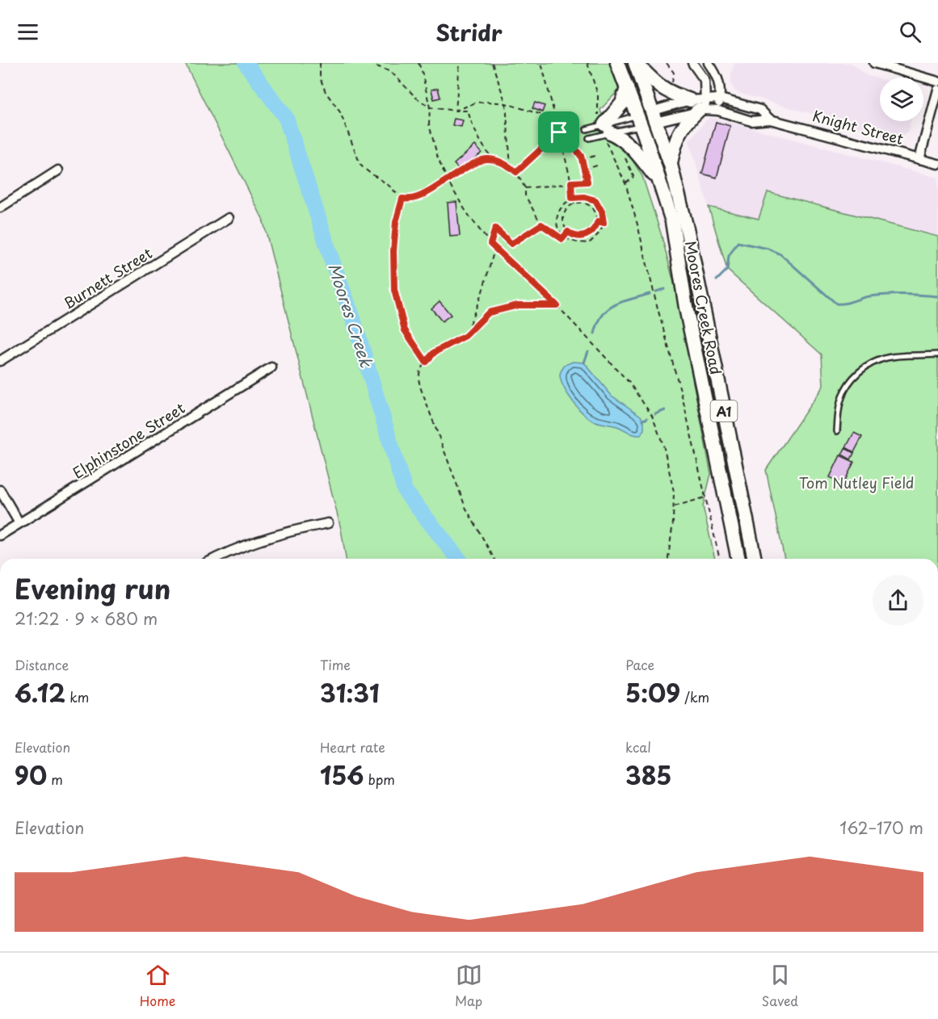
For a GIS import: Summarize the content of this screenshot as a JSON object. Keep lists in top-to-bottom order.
{
  "streets": {
    "highway": ["Knight Street", "Moores Creek Road", "A1"],
    "street": ["Burnett Street", "Elphinstone Street"]
  },
  "crossings": [
    ["Knight Street", "Moores Creek Road"]
  ],
  "water": ["Moores Creek"],
  "parks": ["Tom Nutley Field"],
  "page": {
    "header": "Stridr",
    "heading": ["Evening run", "21:22 · 9 × 680 m"],
    "stats": [
      ["Distance", "6.12 km"],
      ["Time", "31:31"],
      ["Pace", "5:09 /km"],
      ["Elevation", "90 m"],
      ["Heart rate", "156 bpm"],
      ["kcal", "385"]
    ],
    "chart": ["Elevation", "162–170 m"],
    "tabs": ["Home", "Map", "Saved"]
  }
}
